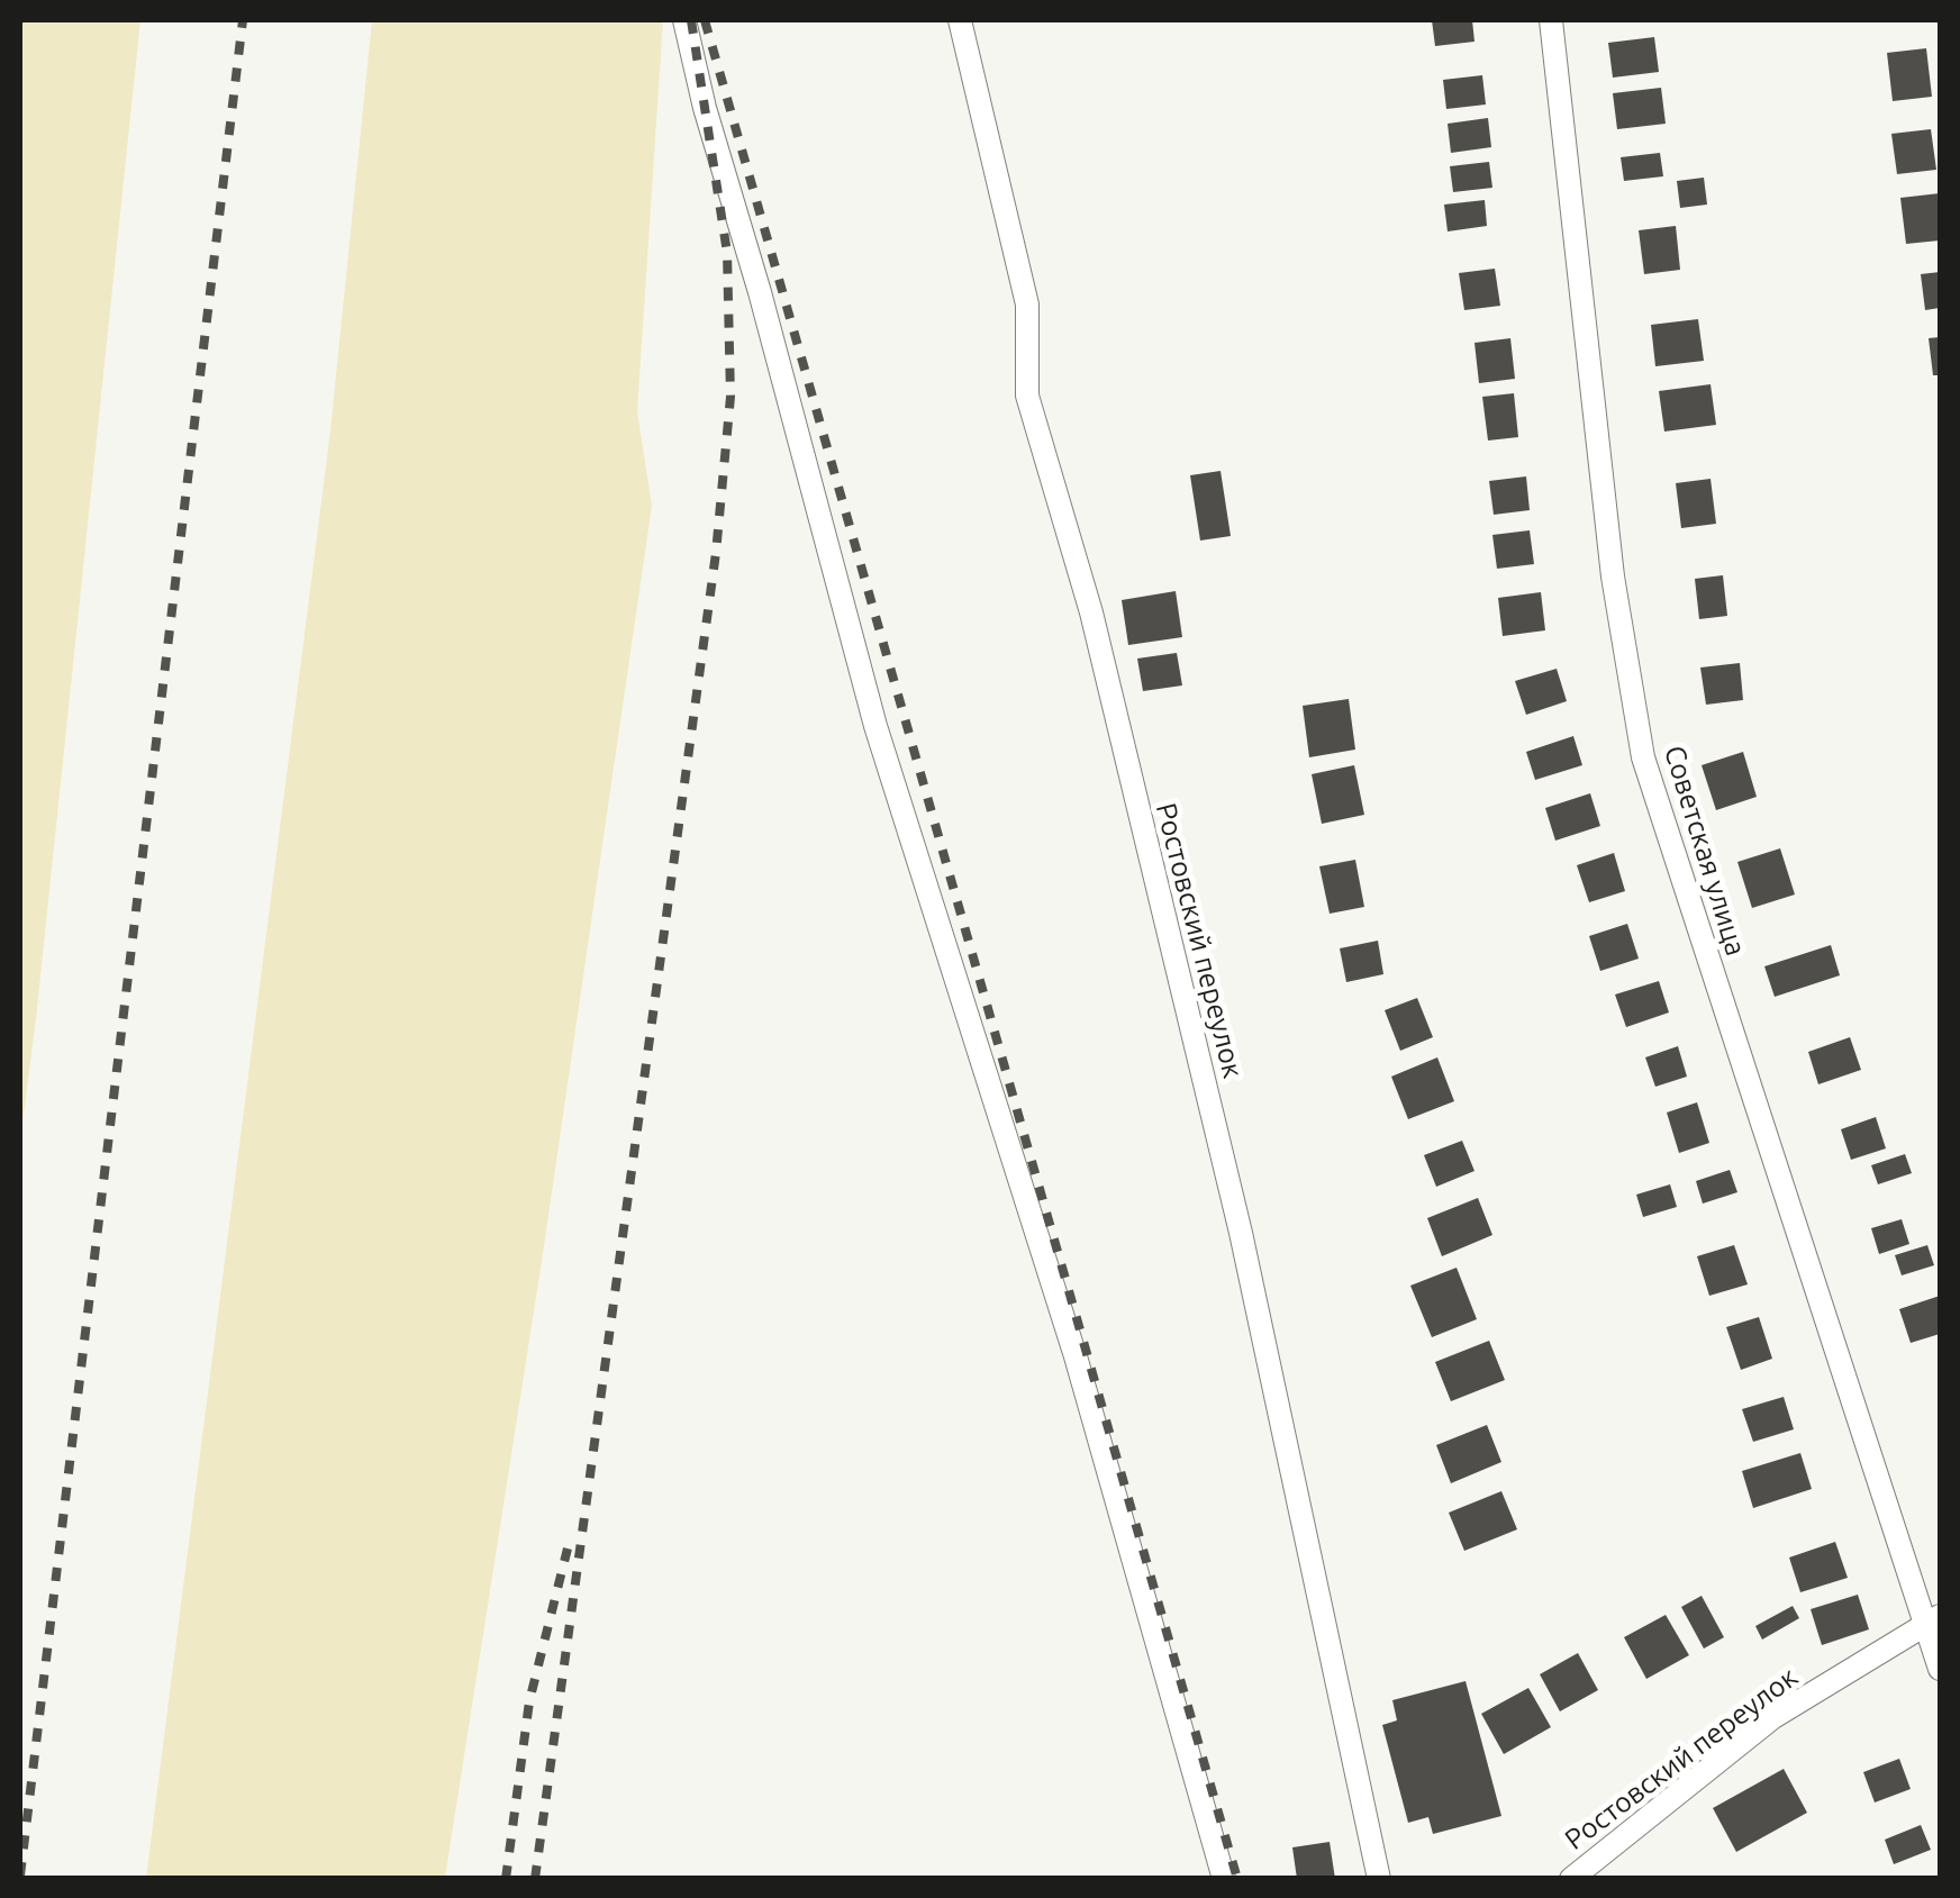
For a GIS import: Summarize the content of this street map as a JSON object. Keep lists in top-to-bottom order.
{
  "streets": {
    "street": ["Советская улица", "Ростовский переулок"]
  },
  "crossings": [
    ["Советская улица", "Ростовский переулок"]
  ]
}
